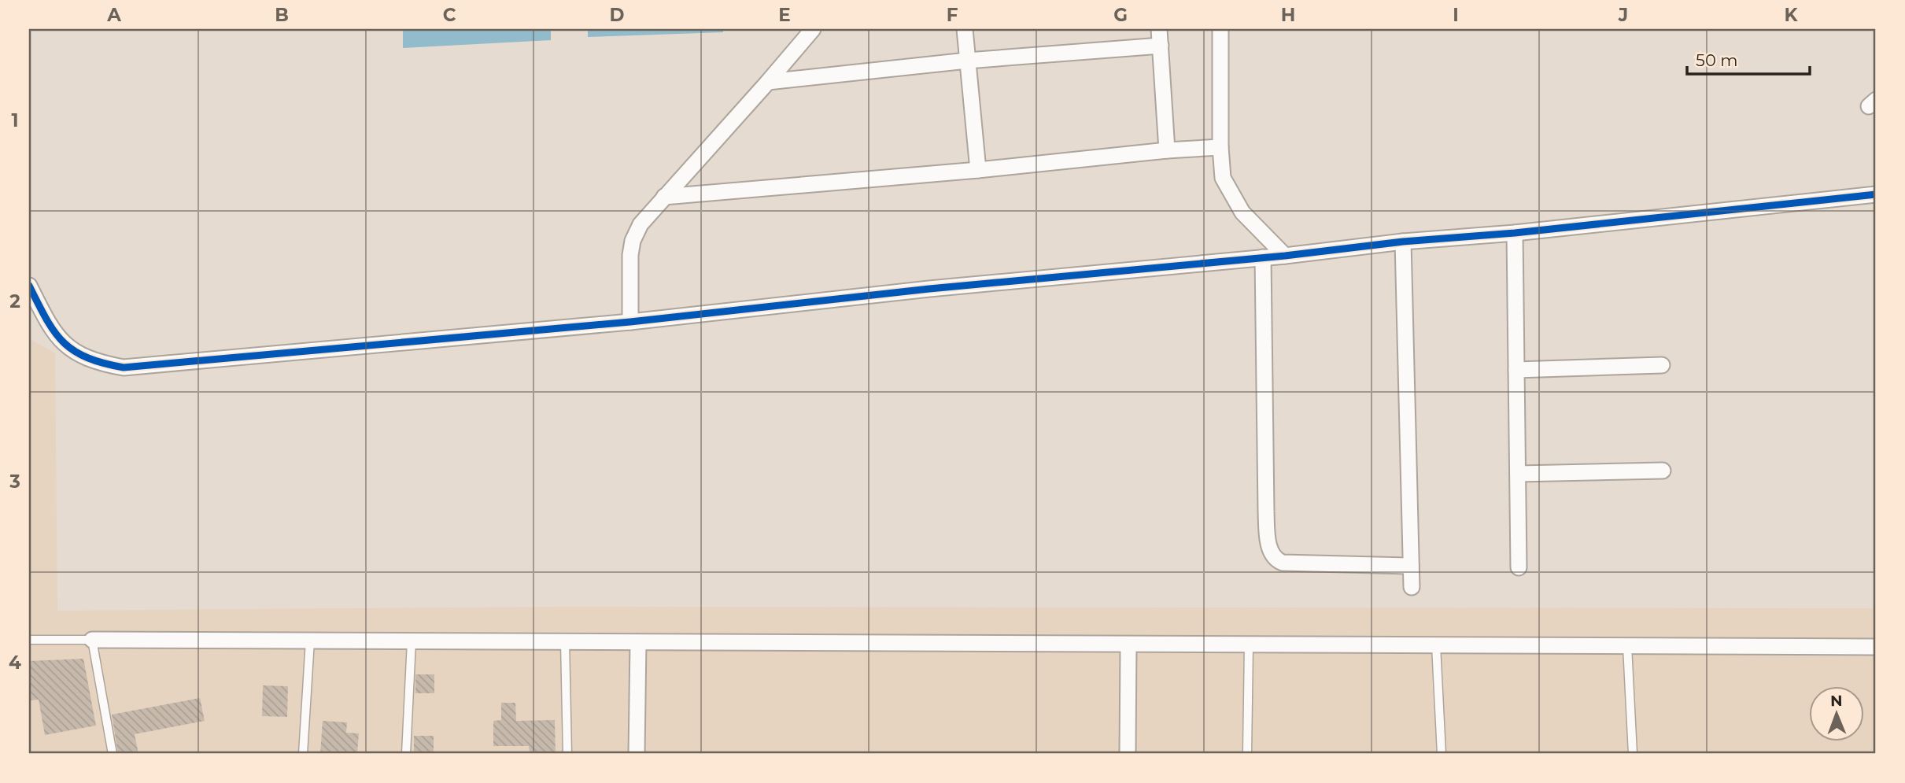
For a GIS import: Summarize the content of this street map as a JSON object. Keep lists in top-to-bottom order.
{
  "scale_bar": "50 m",
  "north": "top",
  "grid": {
    "columns": [
      "A",
      "B",
      "C",
      "D",
      "E",
      "F",
      "G",
      "H",
      "I",
      "J",
      "K"
    ],
    "rows": [
      "1",
      "2",
      "3",
      "4"
    ]
  }
}
